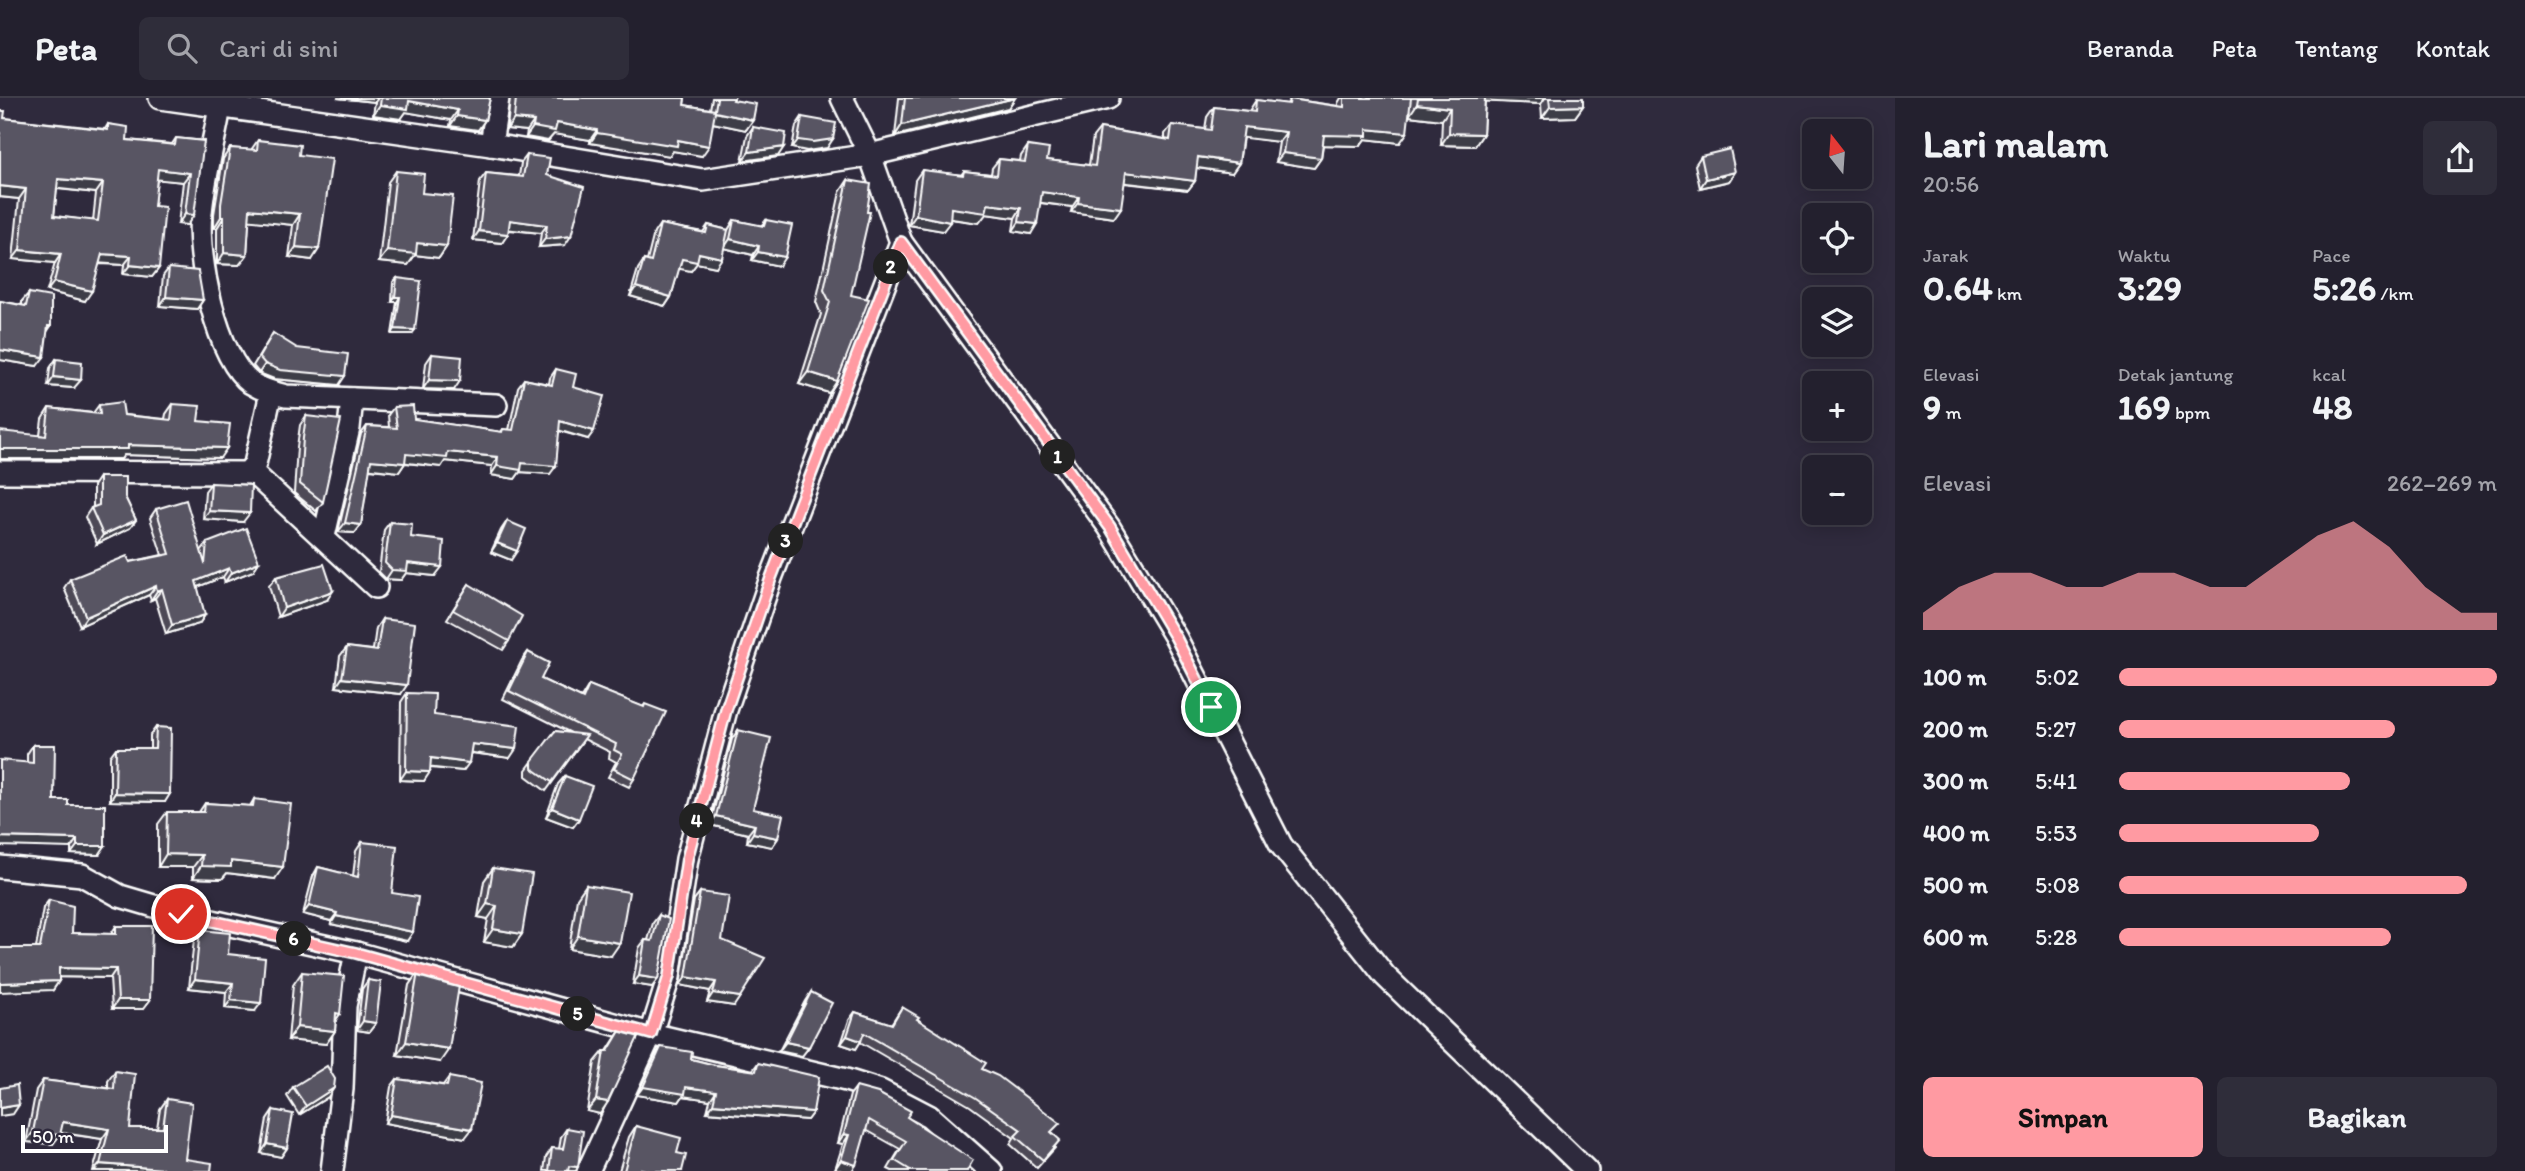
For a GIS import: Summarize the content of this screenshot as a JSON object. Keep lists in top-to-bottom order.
{
  "scale_bar": "50 m",
  "north": "top",
  "page": {
    "header": "Peta",
    "search": "Cari di sini",
    "nav": [
      "Beranda",
      "Peta",
      "Tentang",
      "Kontak"
    ],
    "heading": ["Lari malam", "20:56"],
    "map_buttons": ["+", "−"],
    "stats": [
      ["Jarak", "0.64 km"],
      ["Waktu", "3:29"],
      ["Pace", "5:26 /km"],
      ["Elevasi", "9 m"],
      ["Detak jantung", "169 bpm"],
      ["kcal", "48"]
    ],
    "pins": [
      "2",
      "1",
      "3",
      "4",
      "6",
      "5"
    ],
    "chart": ["Elevasi", "262–269 m"],
    "list": [
      {
        "name": "100 m",
        "note": "5:02"
      },
      {
        "name": "200 m",
        "note": "5:27"
      },
      {
        "name": "300 m",
        "note": "5:41"
      },
      {
        "name": "400 m",
        "note": "5:53"
      },
      {
        "name": "500 m",
        "note": "5:08"
      },
      {
        "name": "600 m",
        "note": "5:28"
      }
    ],
    "buttons": ["Simpan", "Bagikan"],
    "scale": "50 m"
  }
}
